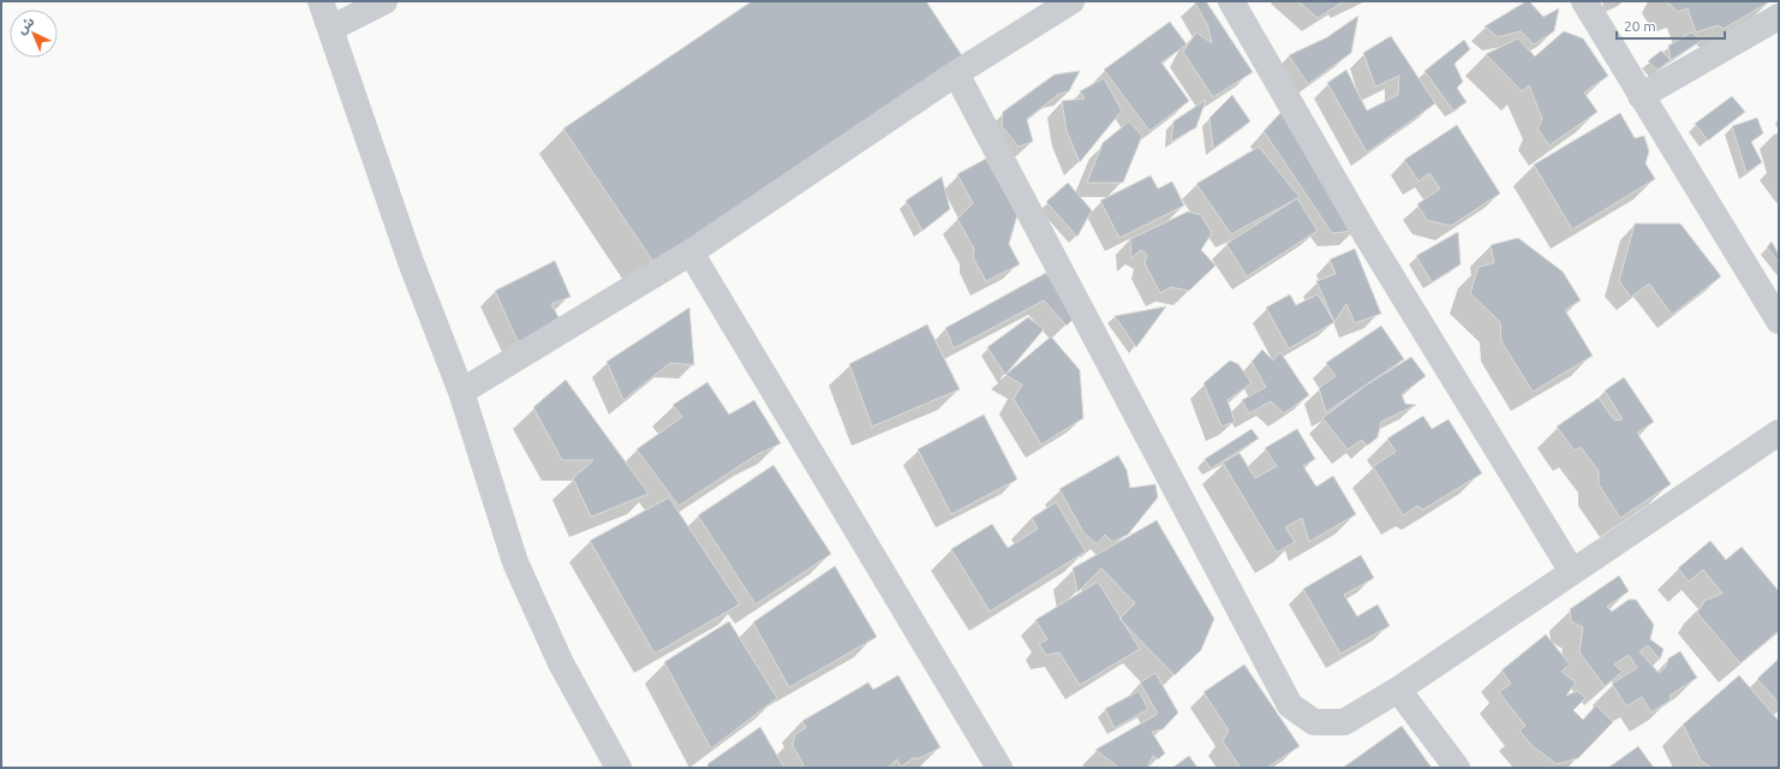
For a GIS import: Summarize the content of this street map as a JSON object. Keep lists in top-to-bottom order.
{
  "scale_bar": "20 m",
  "north": "top left"
}
